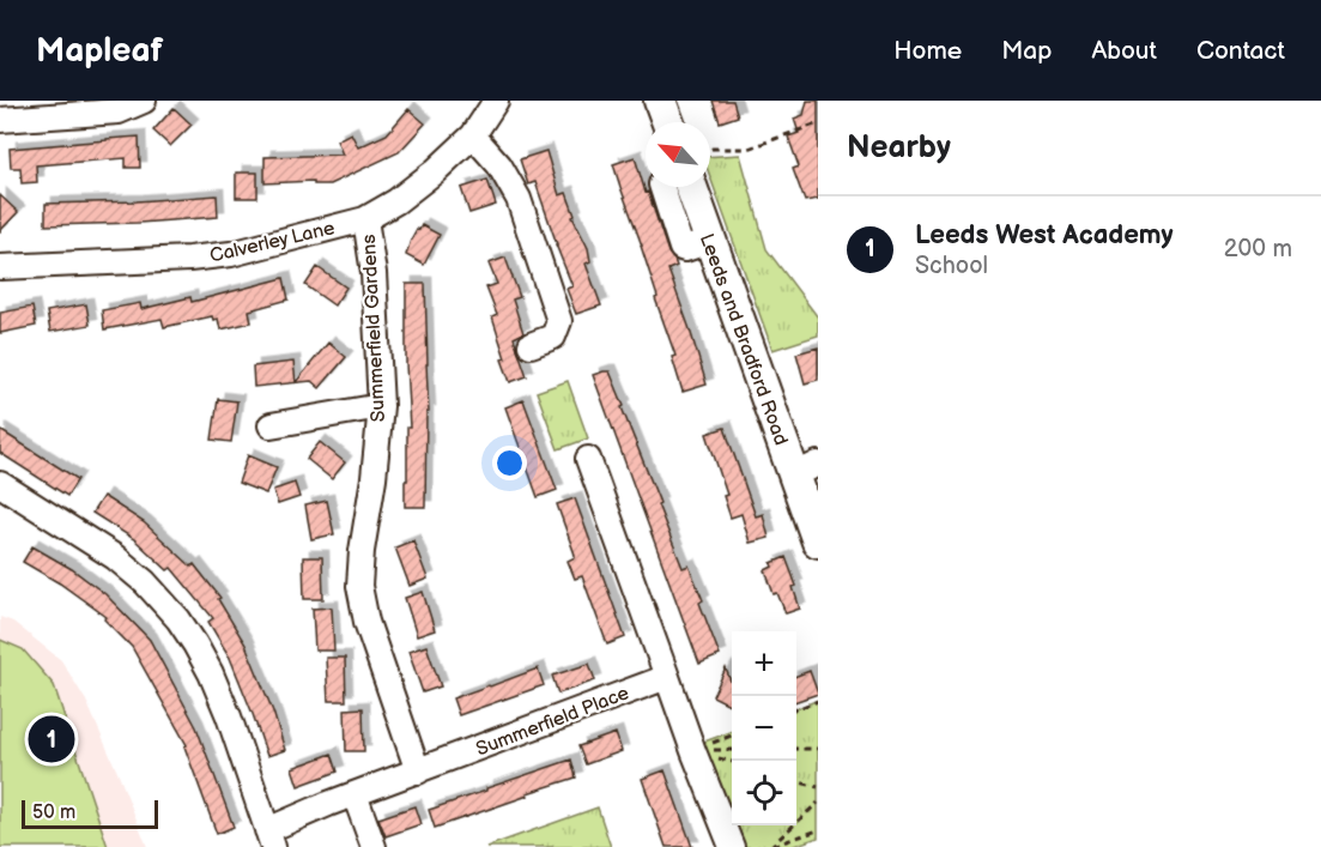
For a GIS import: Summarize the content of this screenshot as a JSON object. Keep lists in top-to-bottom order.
{
  "streets": {
    "main road": ["Leeds and Bradford Road"],
    "street": ["Calverley Lane", "Summerfield Gardens", "Summerfield Place"]
  },
  "crossings": [
    ["Calverley Lane", "Summerfield Gardens"],
    ["Summerfield Gardens", "Summerfield Place"]
  ],
  "scale_bar": "50 m",
  "north": "top left",
  "page": {
    "header": "Mapleaf",
    "nav": [
      "Home",
      "Map",
      "About",
      "Contact"
    ],
    "heading": "Nearby",
    "list": [
      {
        "mark": "1",
        "name": "Leeds West Academy",
        "note": "School",
        "value": "200 m"
      }
    ],
    "map_buttons": ["+", "−"],
    "pins": "1",
    "scale": "50 m"
  }
}
